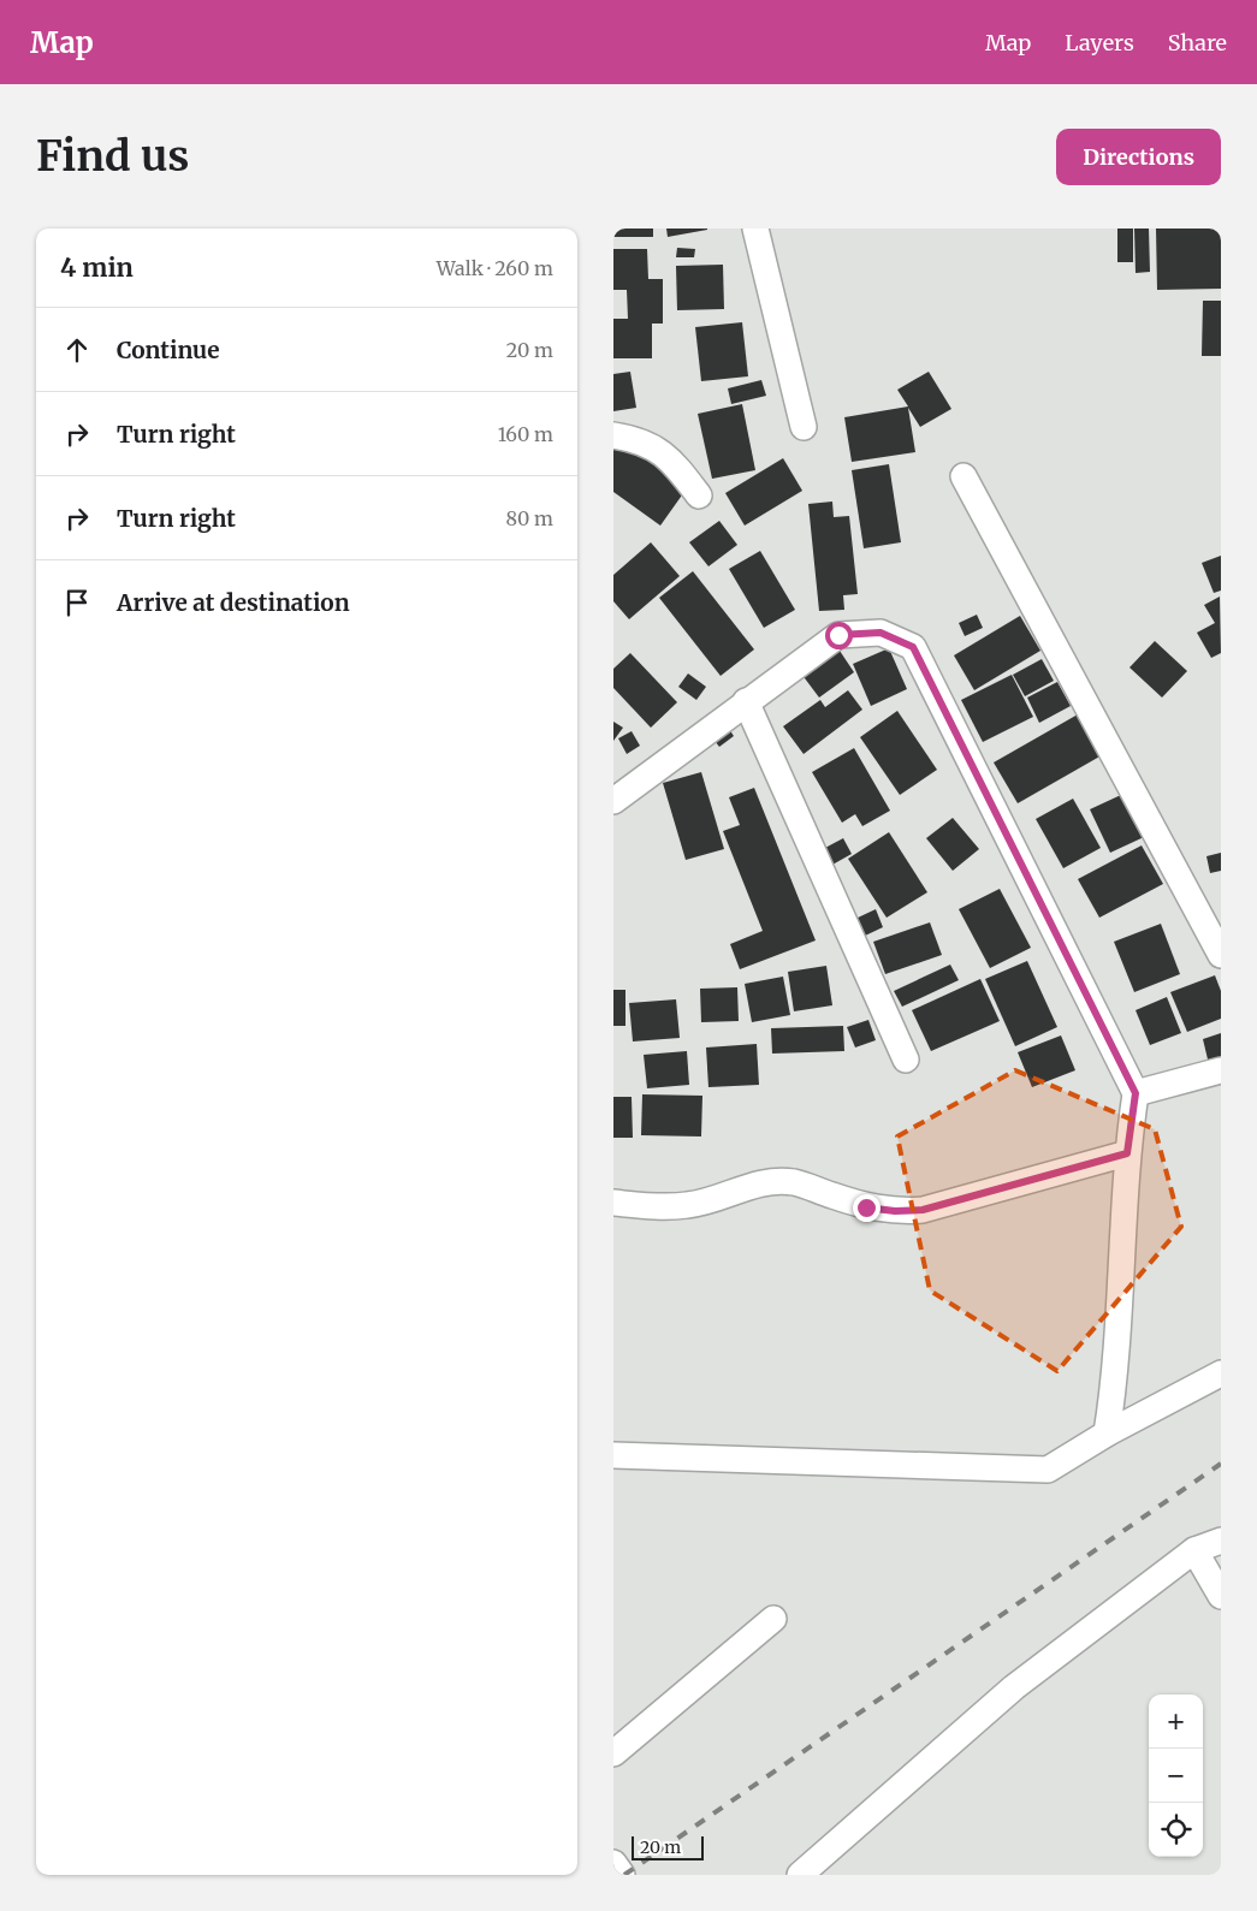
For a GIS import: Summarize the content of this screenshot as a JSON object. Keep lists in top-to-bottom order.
{
  "scale_bar": "20 m",
  "page": {
    "header": "Map",
    "nav": ["Map", "Layers", "Share"],
    "buttons": "Directions",
    "title": "Find us",
    "heading": ["4 min", "Walk · 260 m"],
    "list": [
      ["Continue", "20 m"],
      ["Turn right", "160 m"],
      ["Turn right", "80 m"],
      "Arrive at destination"
    ],
    "map_buttons": ["+", "−"],
    "scale": "20 m"
  }
}
